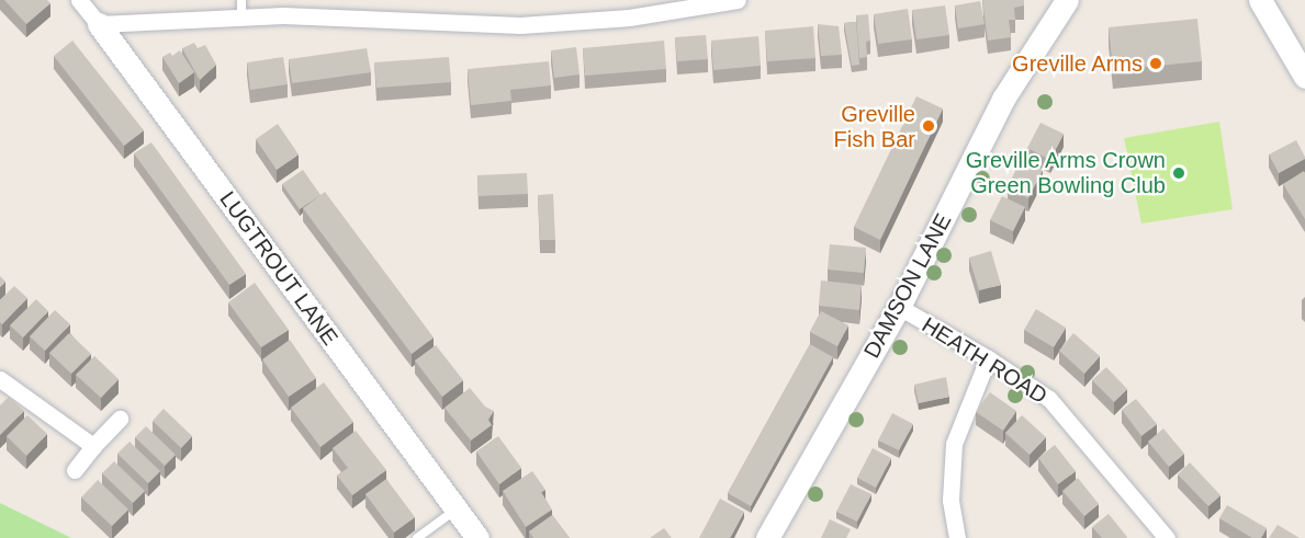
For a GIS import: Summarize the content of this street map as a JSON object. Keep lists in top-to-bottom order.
{
  "streets": {
    "street": ["LUGTROUT LANE", "DAMSON LANE", "HEATH ROAD"]
  },
  "crossings": [
    ["DAMSON LANE", "HEATH ROAD"]
  ],
  "places": ["Greville Arms", "Greville Fish Bar", "Greville Arms Crown Green Bowling Club"]
}
